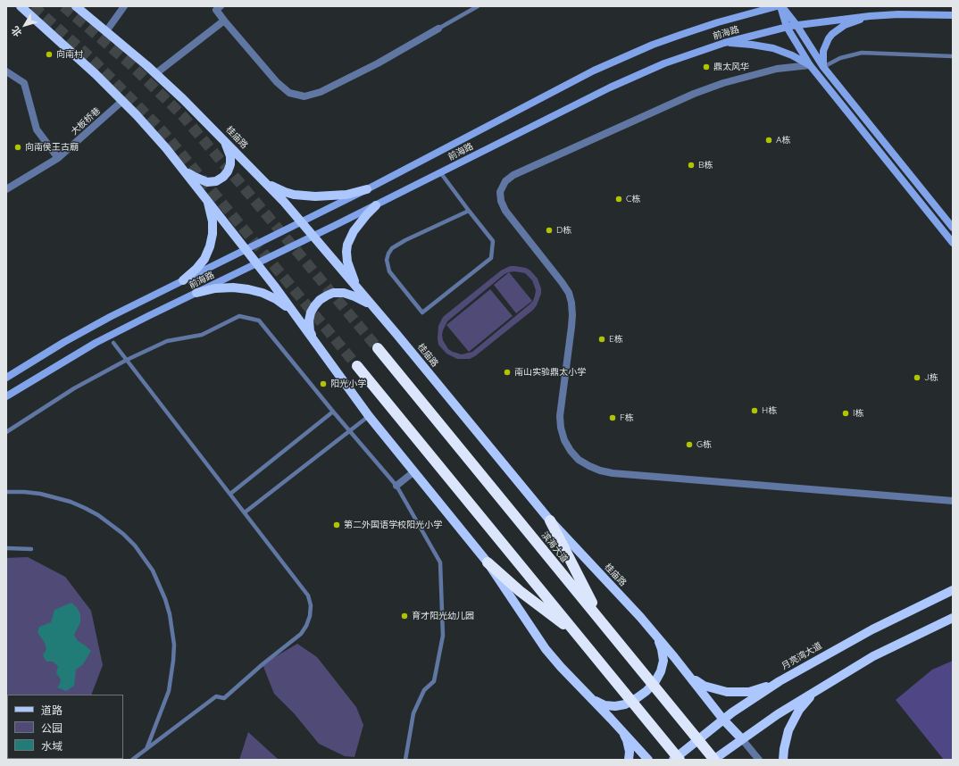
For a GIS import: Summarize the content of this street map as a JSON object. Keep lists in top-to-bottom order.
{
  "streets": {
    "highway": ["滨海大道"],
    "main road": ["前海路", "桂庙路", "月亮湾大道"],
    "street": ["大板桥巷"]
  },
  "crossings": [
    ["前海路", "桂庙路"],
    ["桂庙路", "月亮湾大道"]
  ],
  "places": [
    "向南村",
    "鼎太风华",
    "A栋",
    "向南侯王古廟",
    "B栋",
    "C栋",
    "D栋",
    "E栋",
    "南山实验鼎太小学",
    "J栋",
    "阳光小学",
    "H栋",
    "I栋",
    "F栋",
    "G栋",
    "第二外国语学校阳光小学",
    "育才阳光幼儿园"
  ],
  "legend": ["道路", "公园", "水域"],
  "north": "bottom left"
}
